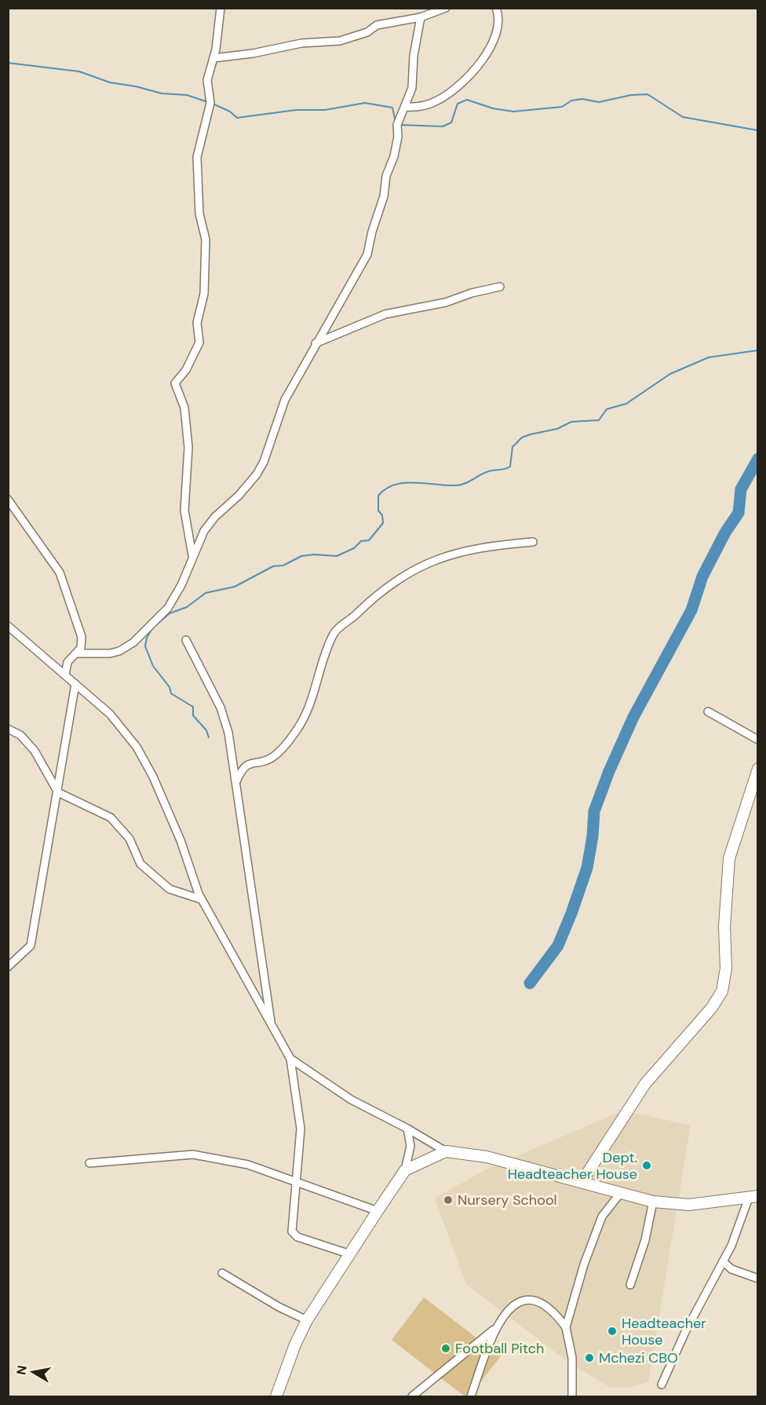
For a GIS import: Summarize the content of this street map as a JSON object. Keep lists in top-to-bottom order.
{
  "places": [
    "Dept. Headteacher House",
    "Nursery School",
    "Headteacher House",
    "Football Pitch",
    "Mchezi CBO"
  ],
  "north": "left"
}
